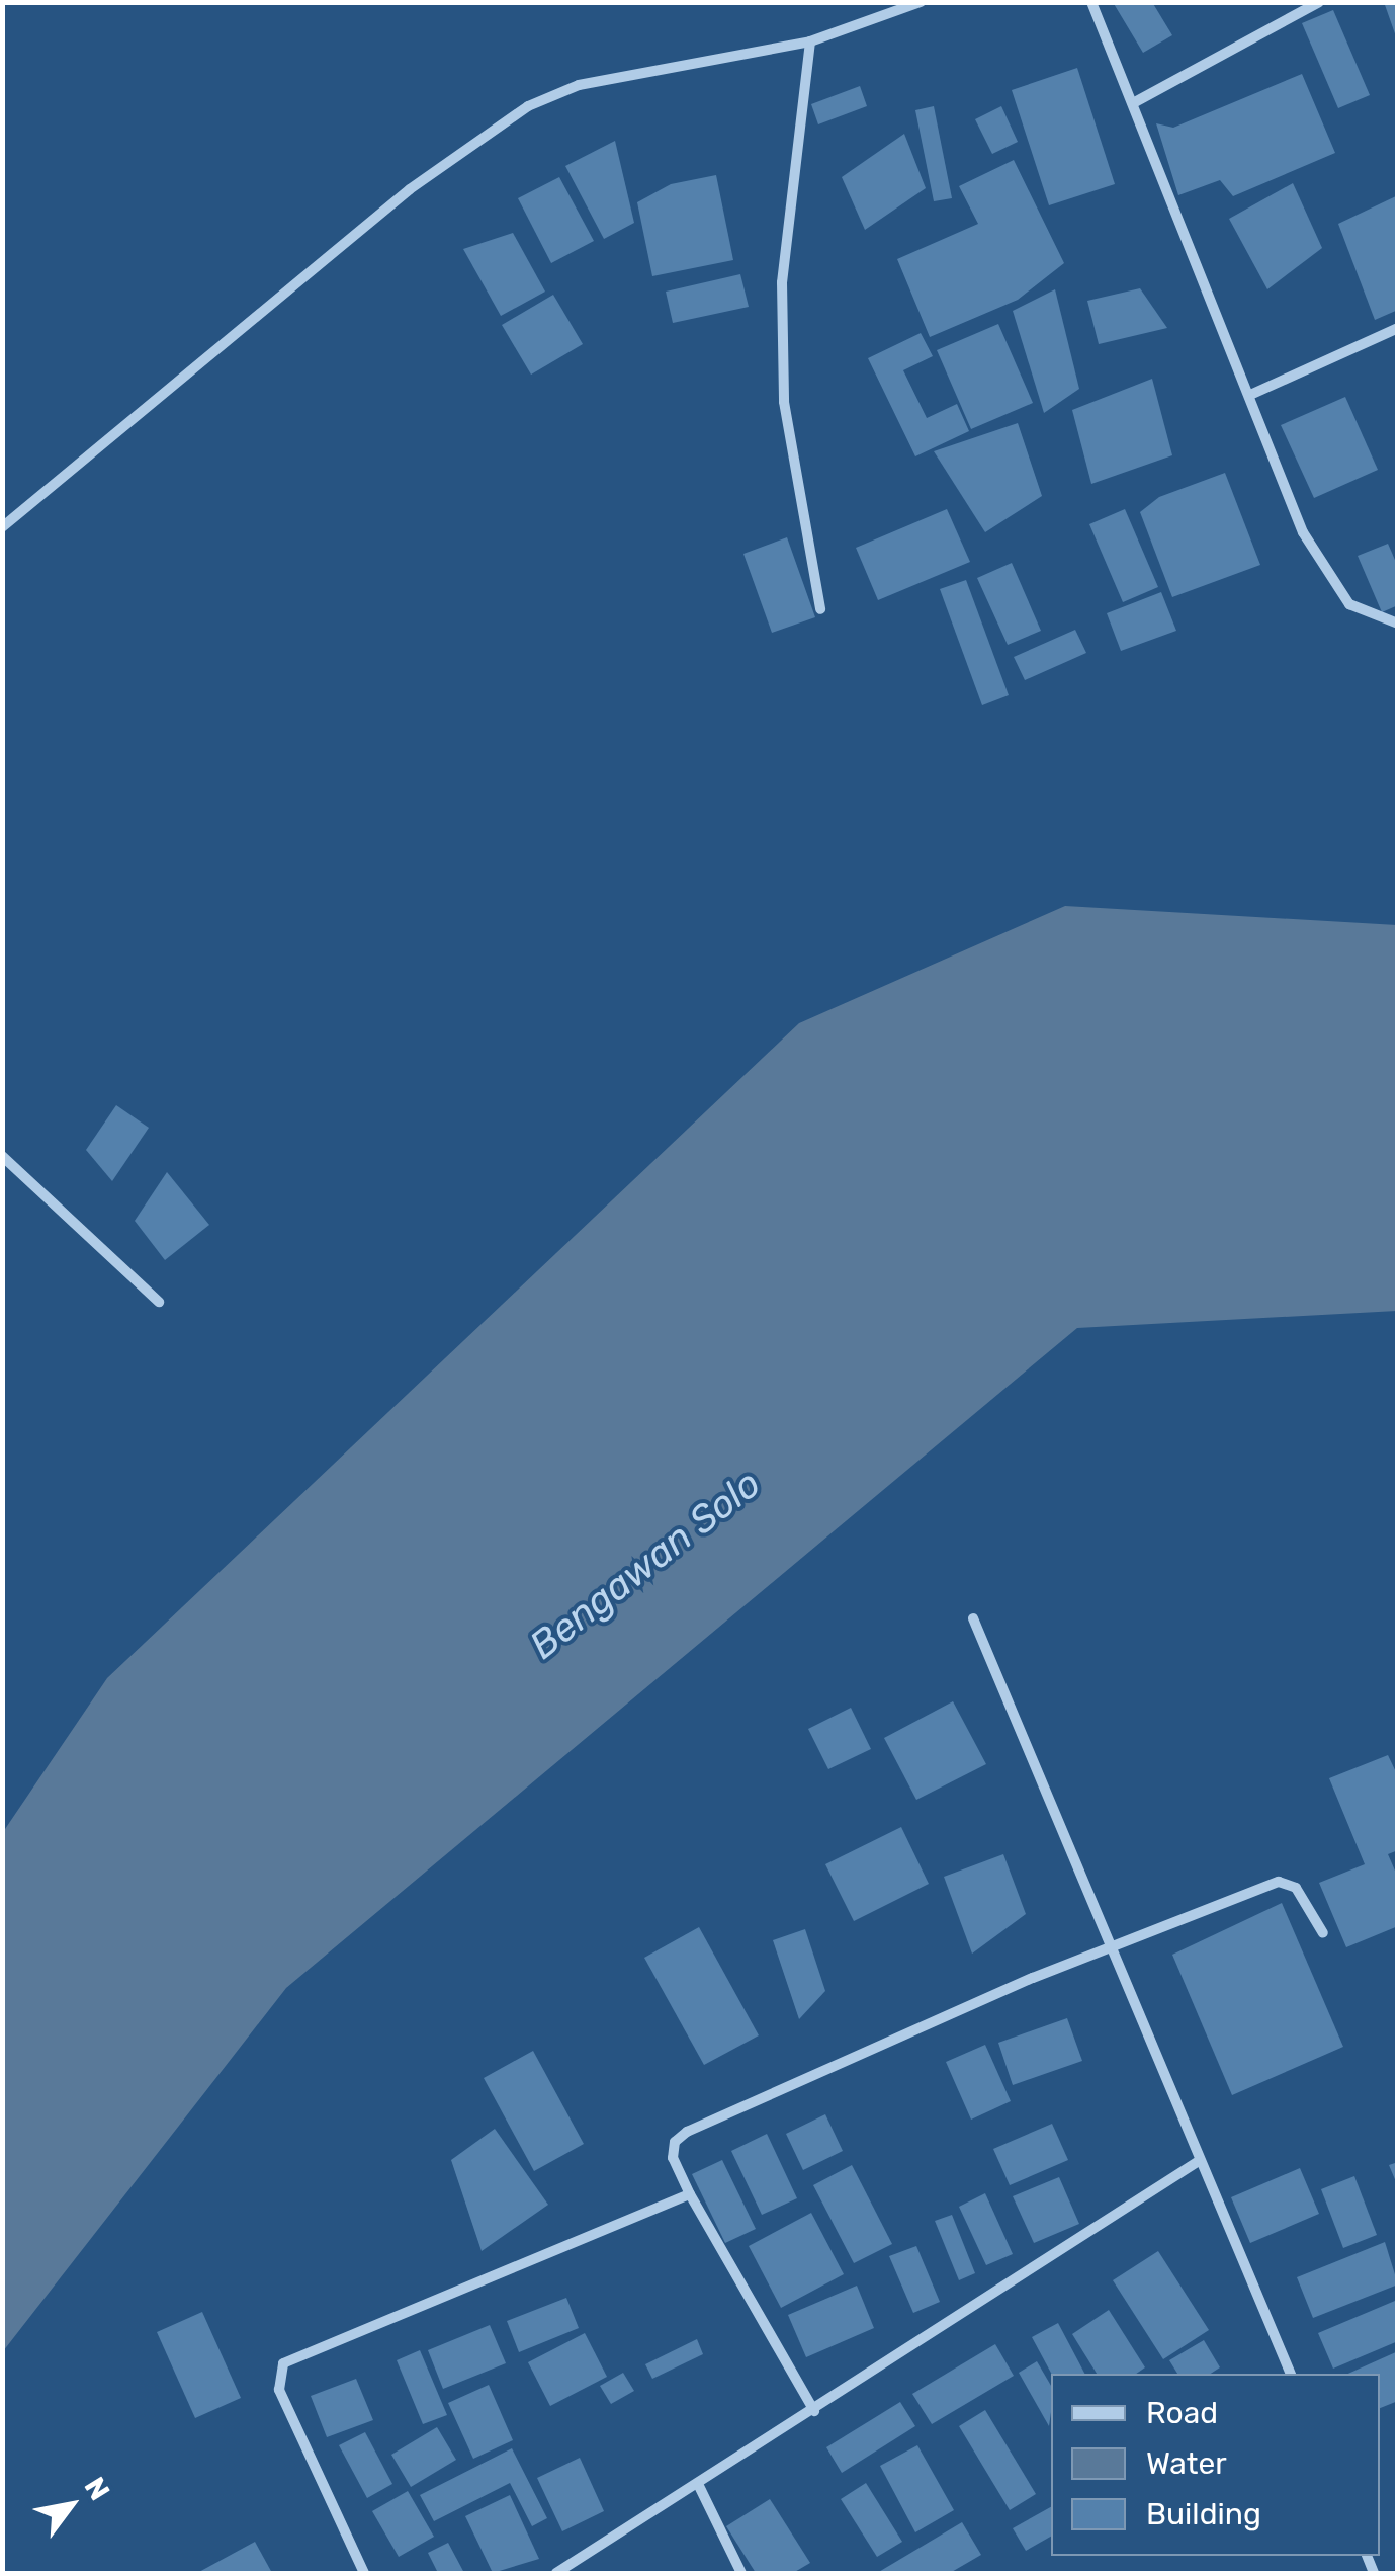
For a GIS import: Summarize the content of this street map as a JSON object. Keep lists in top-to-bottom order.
{
  "water": ["Bengawan Solo"],
  "legend": ["Road", "Water", "Building"],
  "north": "top right"
}
